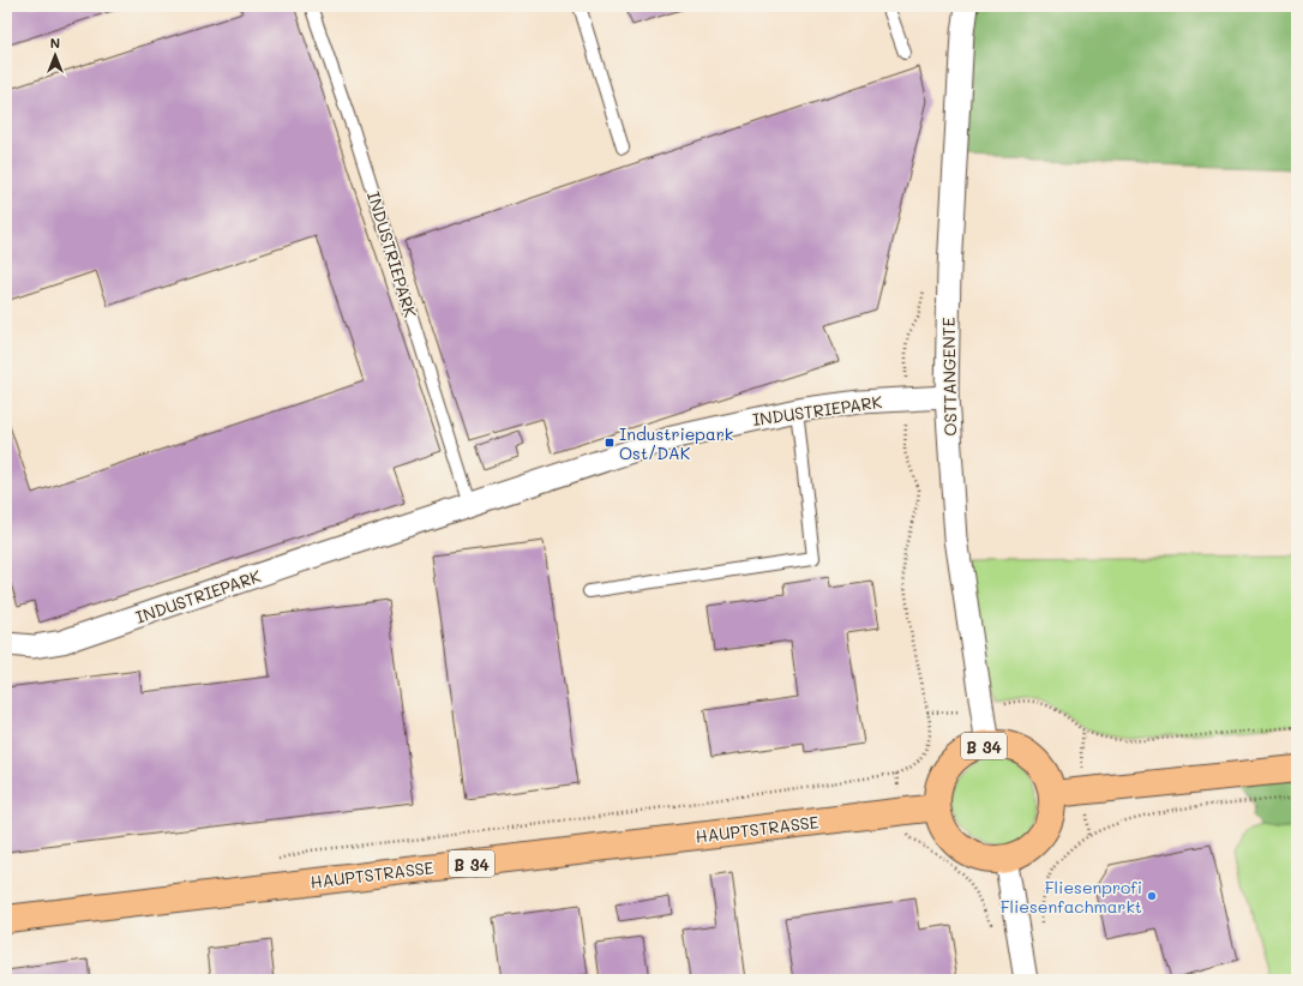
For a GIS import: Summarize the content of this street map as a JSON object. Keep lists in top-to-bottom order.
{
  "streets": {
    "main road": ["B 34", "HAUPTSTRASSE"],
    "street": ["INDUSTRIEPARK", "OSTTANGENTE"]
  },
  "crossings": [
    ["INDUSTRIEPARK", "OSTTANGENTE"],
    ["OSTTANGENTE", "B 34"],
    ["OSTTANGENTE", "HAUPTSTRASSE"],
    ["B 34", "HAUPTSTRASSE"]
  ],
  "places": {
    "transit": ["Industriepark Ost/DAK"],
    "other": ["Fliesenprofi Fliesenfachmarkt"]
  },
  "north": "top"
}
